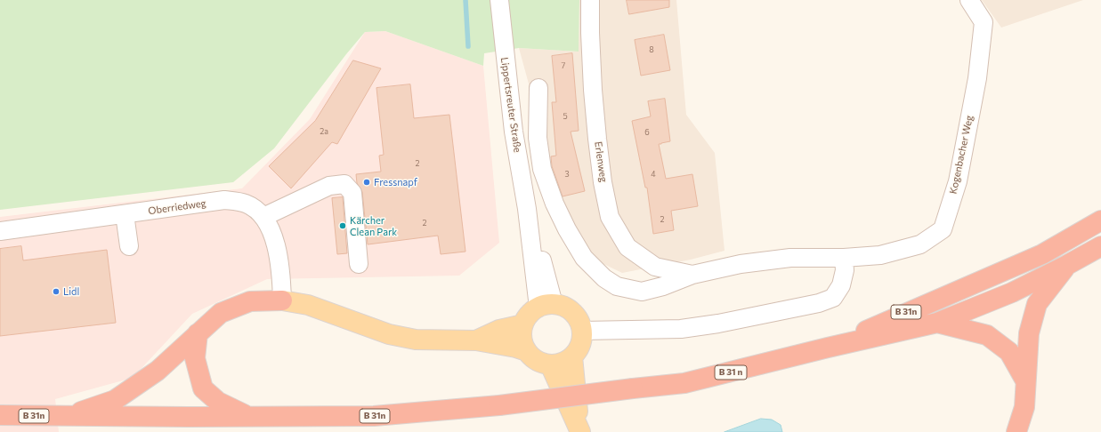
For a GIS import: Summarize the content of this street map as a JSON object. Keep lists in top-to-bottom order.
{
  "streets": {
    "highway": ["B 31n", "B 31 n"],
    "street": [
      "Lippertsreuter Straße",
      "Kogenbacher Weg",
      "Erlenweg",
      "Oberriedweg"
    ]
  },
  "crossings": [
    ["Lippertsreuter Straße", "B 31n"],
    ["Kogenbacher Weg", "Erlenweg"],
    ["Oberriedweg", "B 31n"],
    ["B 31n", "B 31 n"]
  ],
  "places": ["Fressnapf", "Kärcher Clean Park", "Lidl"],
  "house_numbers": [
    "8",
    "7",
    "5",
    "2a",
    "6",
    "2",
    "3",
    "4",
    "2",
    "2"
  ]
}
